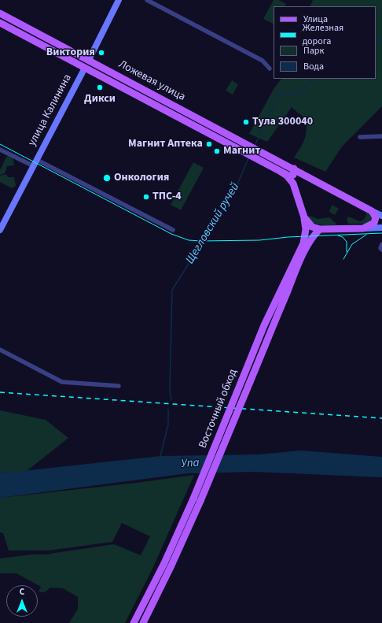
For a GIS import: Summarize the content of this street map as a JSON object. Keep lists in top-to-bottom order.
{
  "streets": {
    "main road": ["Ложевая улица", "улица Калинина", "Восточный обход"]
  },
  "crossings": [
    ["Ложевая улица", "улица Калинина"],
    ["Ложевая улица", "Восточный обход"]
  ],
  "water": ["Щегловский ручей", "Упа"],
  "places": [
    "Виктория",
    "Дикси",
    "Тула 300040",
    "Магнит Аптека",
    "Магнит",
    "Онкология",
    "ТПС-4"
  ],
  "legend": [
    "Улица",
    "Железная дорога",
    "Парк",
    "Вода"
  ],
  "north": "top"
}
